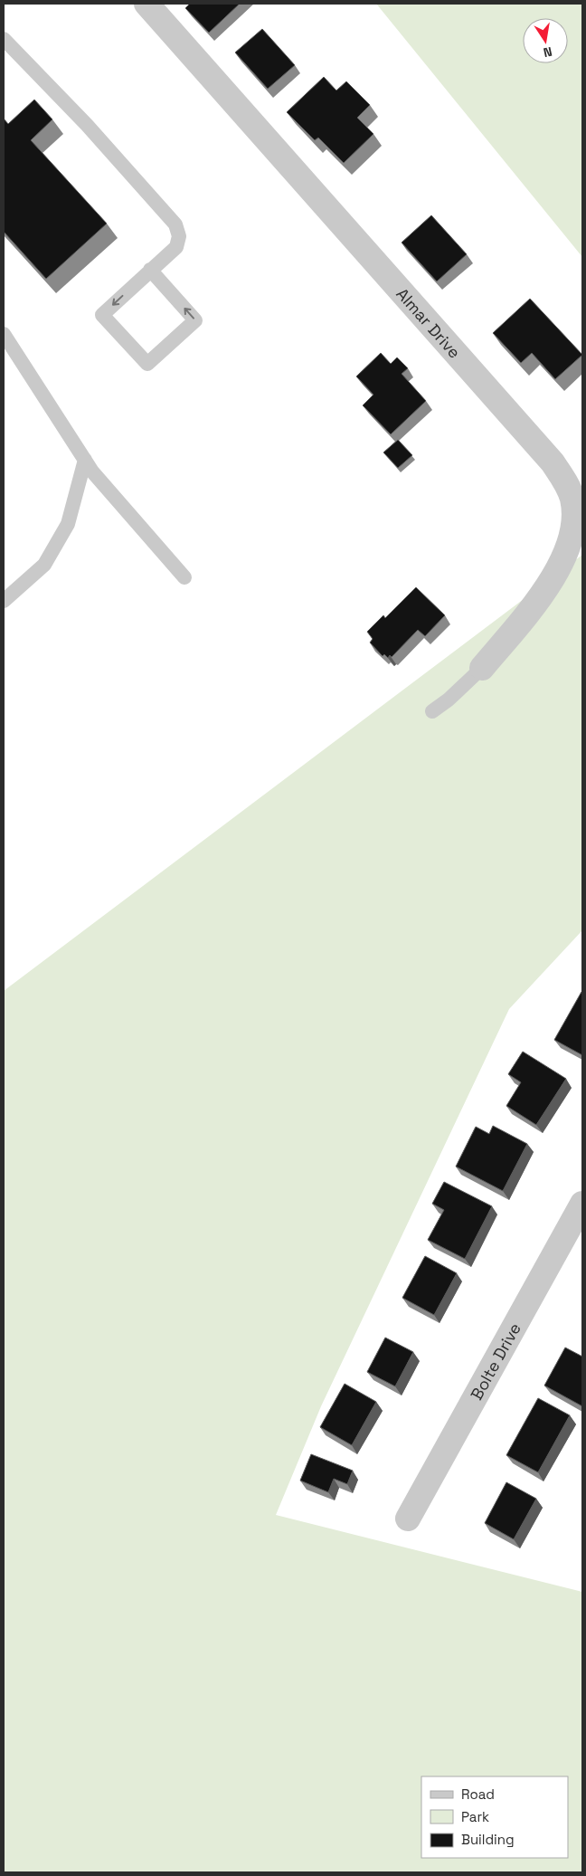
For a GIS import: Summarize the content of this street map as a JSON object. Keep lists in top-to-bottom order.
{
  "streets": {
    "street": ["Almar Drive", "Bolte Drive"]
  },
  "legend": ["Road", "Park", "Building"],
  "north": "bottom"
}
